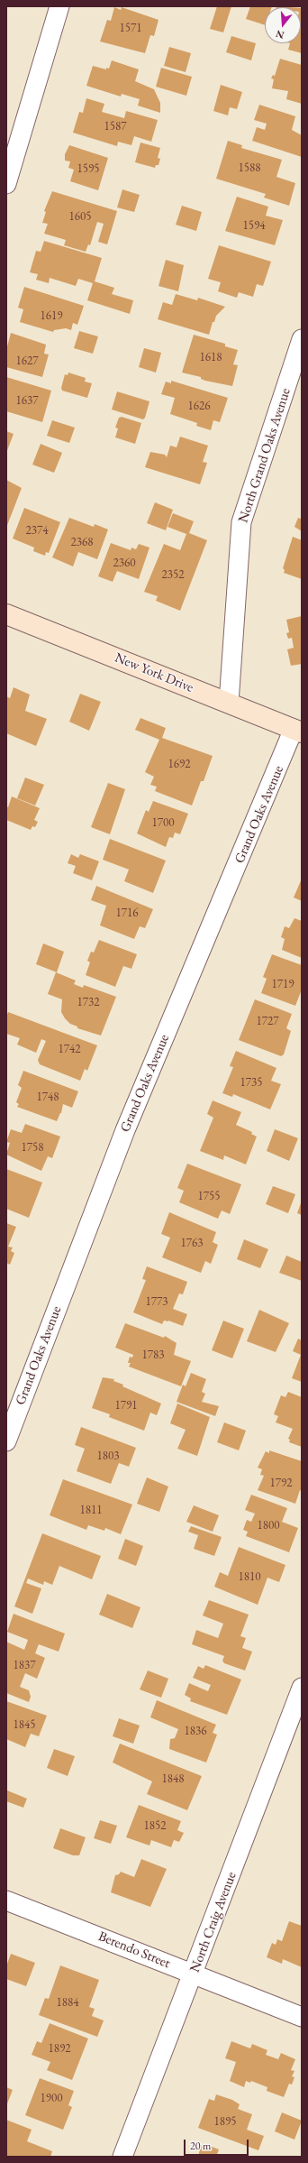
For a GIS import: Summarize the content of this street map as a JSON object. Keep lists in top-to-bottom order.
{
  "streets": {
    "street": [
      "North Grand Oaks Avenue",
      "New York Drive",
      "Grand Oaks Avenue",
      "North Craig Avenue",
      "Berendo Street"
    ]
  },
  "crossings": [
    ["North Grand Oaks Avenue", "New York Drive"],
    ["New York Drive", "Grand Oaks Avenue"],
    ["North Craig Avenue", "Berendo Street"]
  ],
  "house_numbers": [
    "1571",
    "1587",
    "1588",
    "1595",
    "1605",
    "1594",
    "1619",
    "1618",
    "1627",
    "1637",
    "1626",
    "2374",
    "2368",
    "2360",
    "2352",
    "1692",
    "1700",
    "1716",
    "1719",
    "1732",
    "1727",
    "1742",
    "1735",
    "1748",
    "1758",
    "1755",
    "1763",
    "1773",
    "1783",
    "1791",
    "1803",
    "1792",
    "1811",
    "1800",
    "1810",
    "1837",
    "1845",
    "1836",
    "1848",
    "1852",
    "1884",
    "1892",
    "1900",
    "1895"
  ],
  "scale_bar": "20 m",
  "north": "bottom"
}
